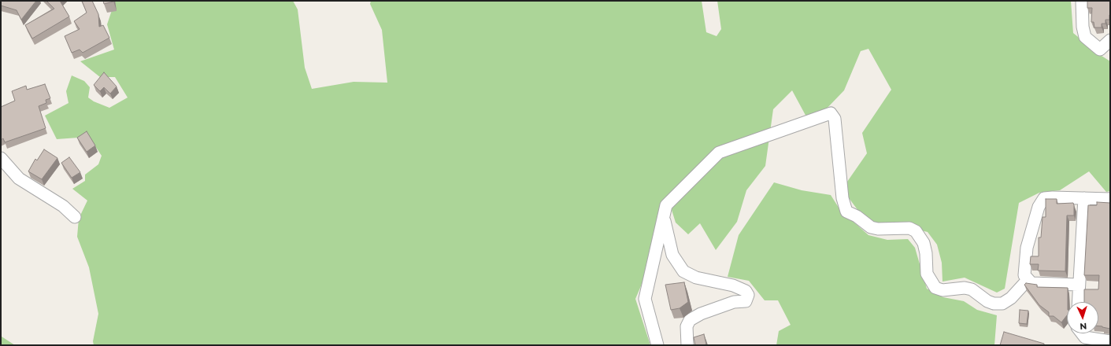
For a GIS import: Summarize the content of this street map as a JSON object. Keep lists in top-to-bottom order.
{
  "north": "bottom"
}
